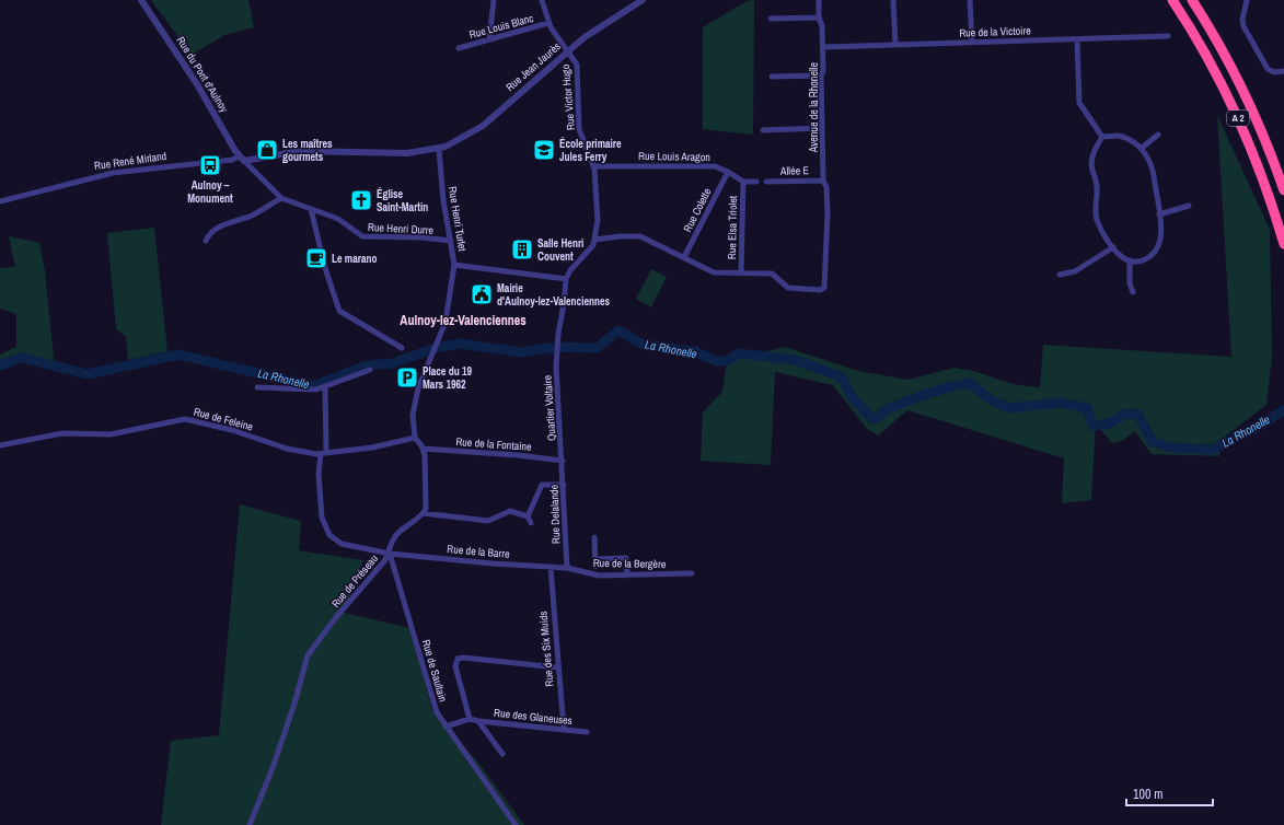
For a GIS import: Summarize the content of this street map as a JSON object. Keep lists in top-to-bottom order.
{
  "streets": {
    "highway": ["A 2"],
    "street": [
      "Rue Louis Blanc",
      "Rue de la Victoire",
      "Rue Jean Jaurès",
      "Rue du Pont d'Aulnoy",
      "Rue Victor Hugo",
      "Avenue de la Rhonelle",
      "Rue Louis Aragon",
      "Rue René Mirland",
      "Allée E",
      "Rue Colette",
      "Rue Henri Turlet",
      "Rue Elsa Triolet",
      "Rue Henri Durre",
      "Quartier Voltaire",
      "Rue de Feleine",
      "Rue de la Fontaine",
      "Rue Delalande",
      "Rue de la Barre",
      "Rue de la Bergère",
      "Rue de Préseau",
      "Rue des Six Muids",
      "Rue de Saultain",
      "Rue des Glaneuses"
    ]
  },
  "crossings": [
    ["Rue Louis Blanc", "Rue Victor Hugo"],
    ["Rue de la Victoire", "Avenue de la Rhonelle"],
    ["Rue Jean Jaurès", "Rue Victor Hugo"],
    ["Rue Jean Jaurès", "Rue René Mirland"],
    ["Rue Jean Jaurès", "Rue Henri Turlet"],
    ["Rue du Pont d'Aulnoy", "Rue René Mirland"],
    ["Rue du Pont d'Aulnoy", "Rue Henri Durre"],
    ["Rue Victor Hugo", "Rue Louis Aragon"],
    ["Rue Victor Hugo", "Quartier Voltaire"],
    ["Avenue de la Rhonelle", "Allée E"],
    ["Avenue de la Rhonelle", "Rue Elsa Triolet"],
    ["Rue Louis Aragon", "Rue Colette"],
    ["Rue Louis Aragon", "Rue Elsa Triolet"],
    ["Rue René Mirland", "Rue Henri Turlet"],
    ["Rue René Mirland", "Rue Henri Durre"],
    ["Rue Colette", "Rue Elsa Triolet"],
    ["Rue Henri Turlet", "Rue Henri Durre"],
    ["Rue Henri Turlet", "Rue de Feleine"],
    ["Quartier Voltaire", "Rue de la Fontaine"],
    ["Quartier Voltaire", "Rue Delalande"],
    ["Rue de Feleine", "Rue de la Barre"],
    ["Rue de la Fontaine", "Rue Delalande"],
    ["Rue Delalande", "Rue de la Barre"],
    ["Rue Delalande", "Rue de la Bergère"],
    ["Rue de la Barre", "Rue de la Bergère"],
    ["Rue de la Barre", "Rue de Préseau"],
    ["Rue de la Barre", "Rue des Six Muids"],
    ["Rue de la Barre", "Rue de Saultain"],
    ["Rue de Préseau", "Rue de Saultain"],
    ["Rue des Six Muids", "Rue des Glaneuses"]
  ],
  "districts": ["Aulnoy-lez-Valenciennes"],
  "water": ["La Rhonelle"],
  "places": {
    "shop": ["Les maîtres gourmets"],
    "school or university": ["École primaire Jules Ferry"],
    "bus stop": ["Aulnoy – Monument"],
    "church": ["Église Saint-Martin"],
    "building": ["Salle Henri Couvent"],
    "cafe": ["Le marano"],
    "public building": ["Mairie d'Aulnoy-lez-Valenciennes"],
    "parking": ["Place du 19 Mars 1962"]
  },
  "scale_bar": "100 m"
}
